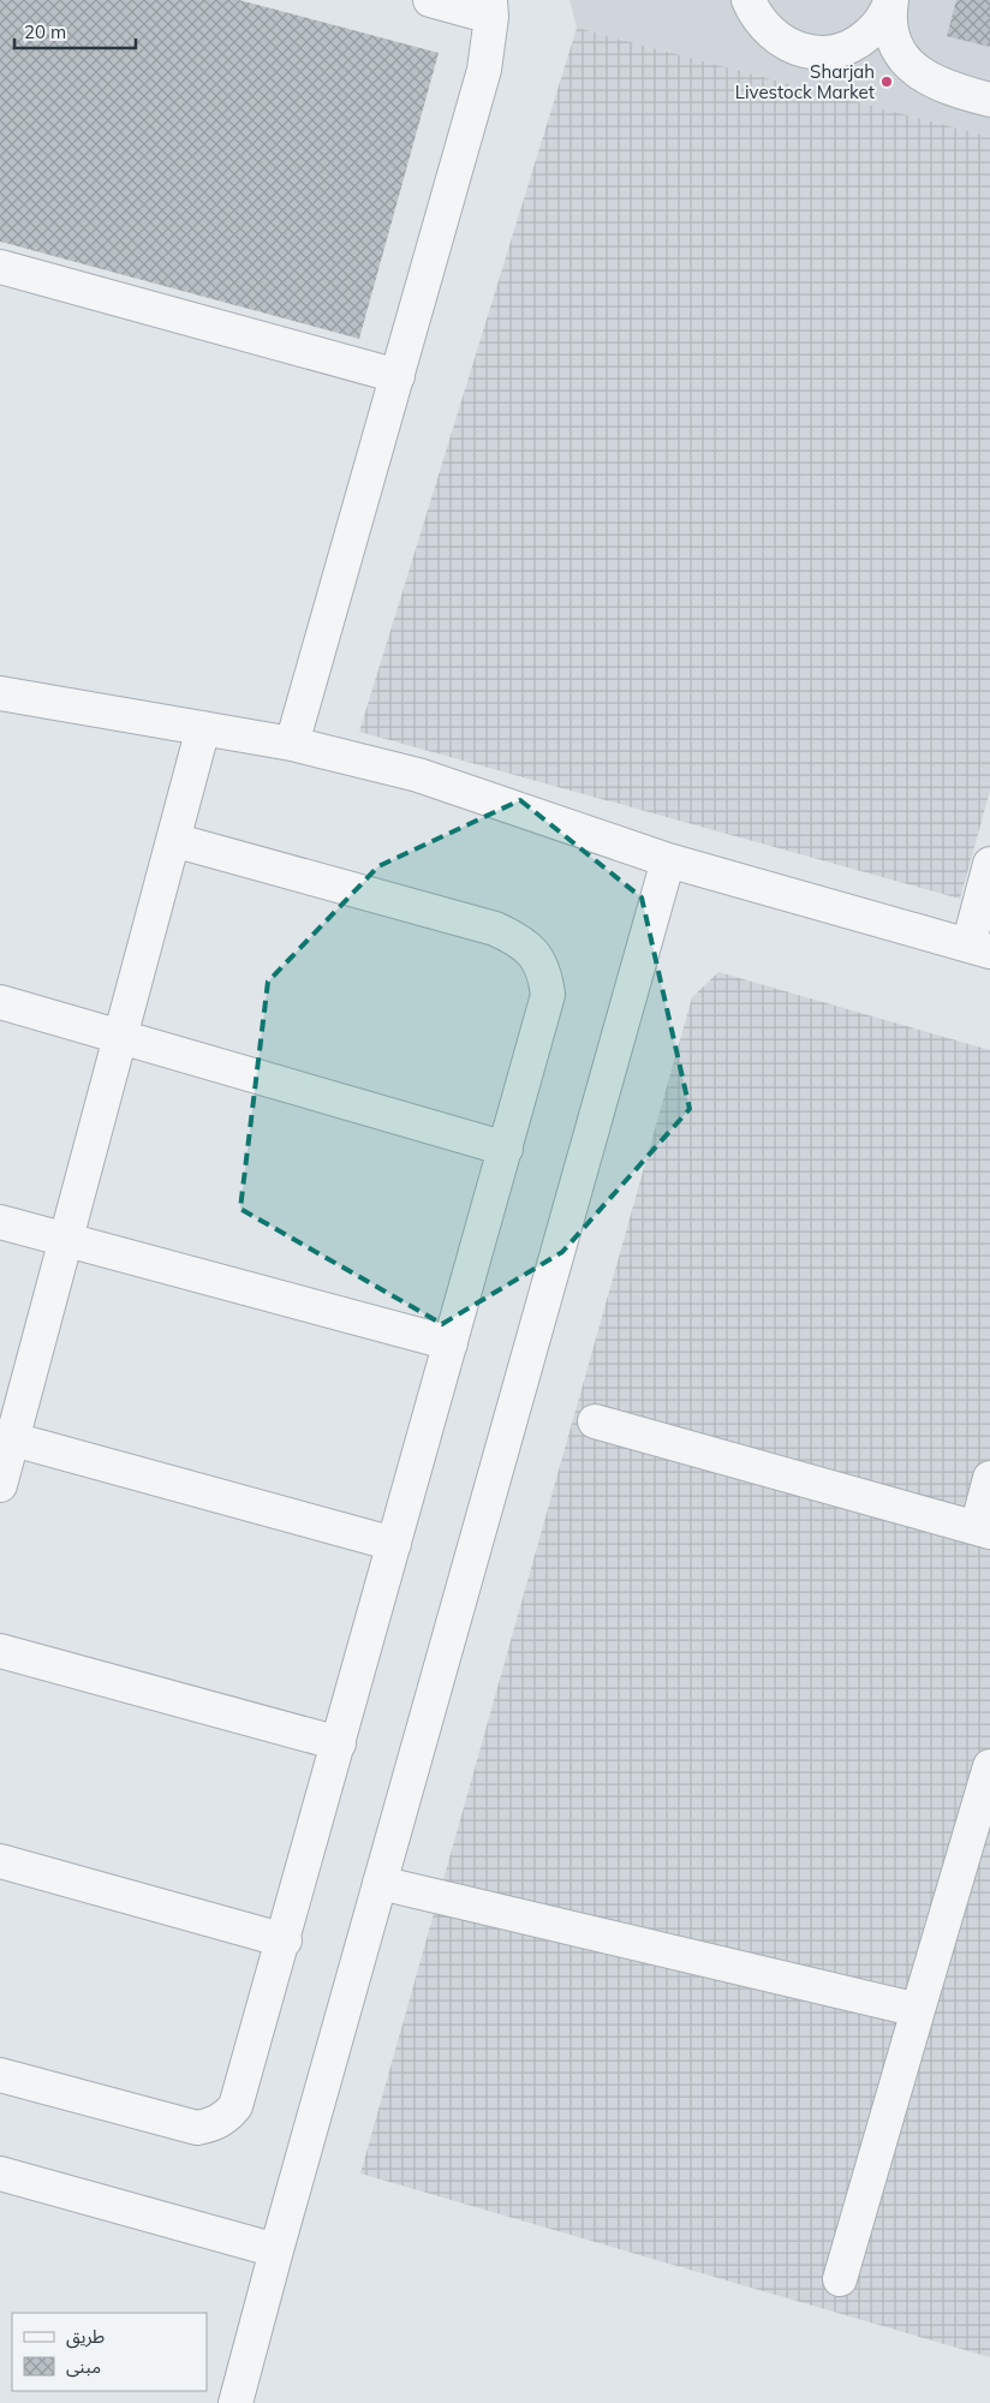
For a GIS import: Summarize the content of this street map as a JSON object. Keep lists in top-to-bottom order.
{
  "places": ["Sharjah Livestock Market"],
  "legend": ["طريق", "مبنى"],
  "scale_bar": "20 m"
}
